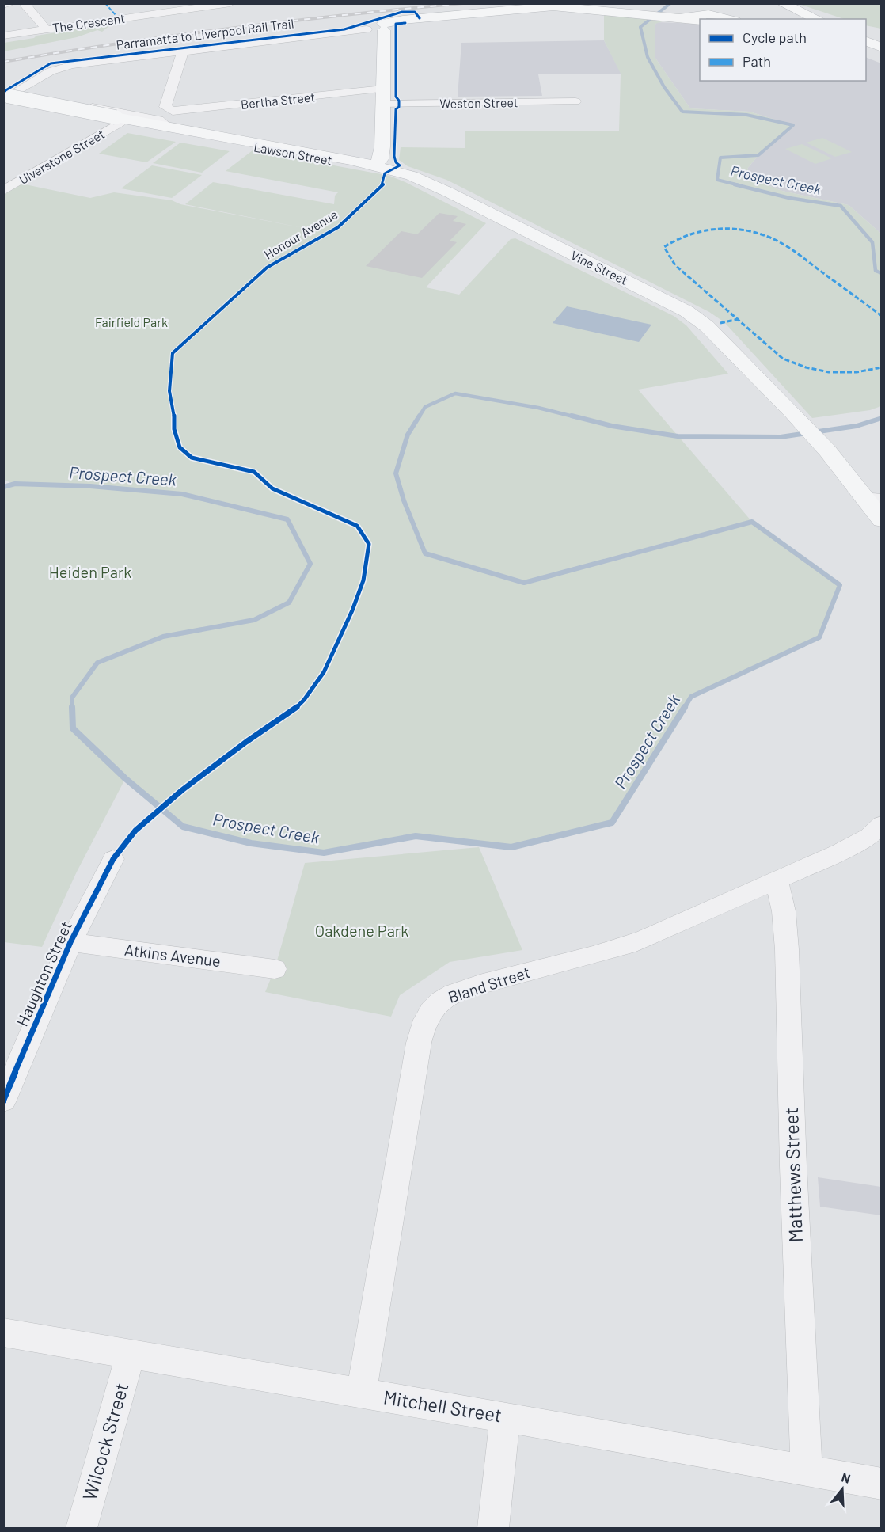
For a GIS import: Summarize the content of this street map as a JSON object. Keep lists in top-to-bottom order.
{
  "streets": {
    "main road": ["Lawson Street", "Vine Street"],
    "street": [
      "The Crescent",
      "Bertha Street",
      "Weston Street",
      "Ulverstone Street",
      "Atkins Avenue",
      "Haughton Street",
      "Bland Street",
      "Matthews Street",
      "Mitchell Street",
      "Wilcock Street"
    ],
    "cycle path": ["Parramatta to Liverpool Rail Trail", "Honour Avenue"]
  },
  "crossings": [
    ["Lawson Street", "Ulverstone Street"],
    ["Lawson Street", "Vine Street"],
    ["Atkins Avenue", "Haughton Street"],
    ["Bland Street", "Matthews Street"],
    ["Bland Street", "Mitchell Street"],
    ["Matthews Street", "Mitchell Street"],
    ["Mitchell Street", "Wilcock Street"]
  ],
  "water": ["Prospect Creek"],
  "parks": ["Fairfield Park", "Heiden Park", "Oakdene Park"],
  "legend": ["Cycle path", "Path"],
  "north": "top"
}
